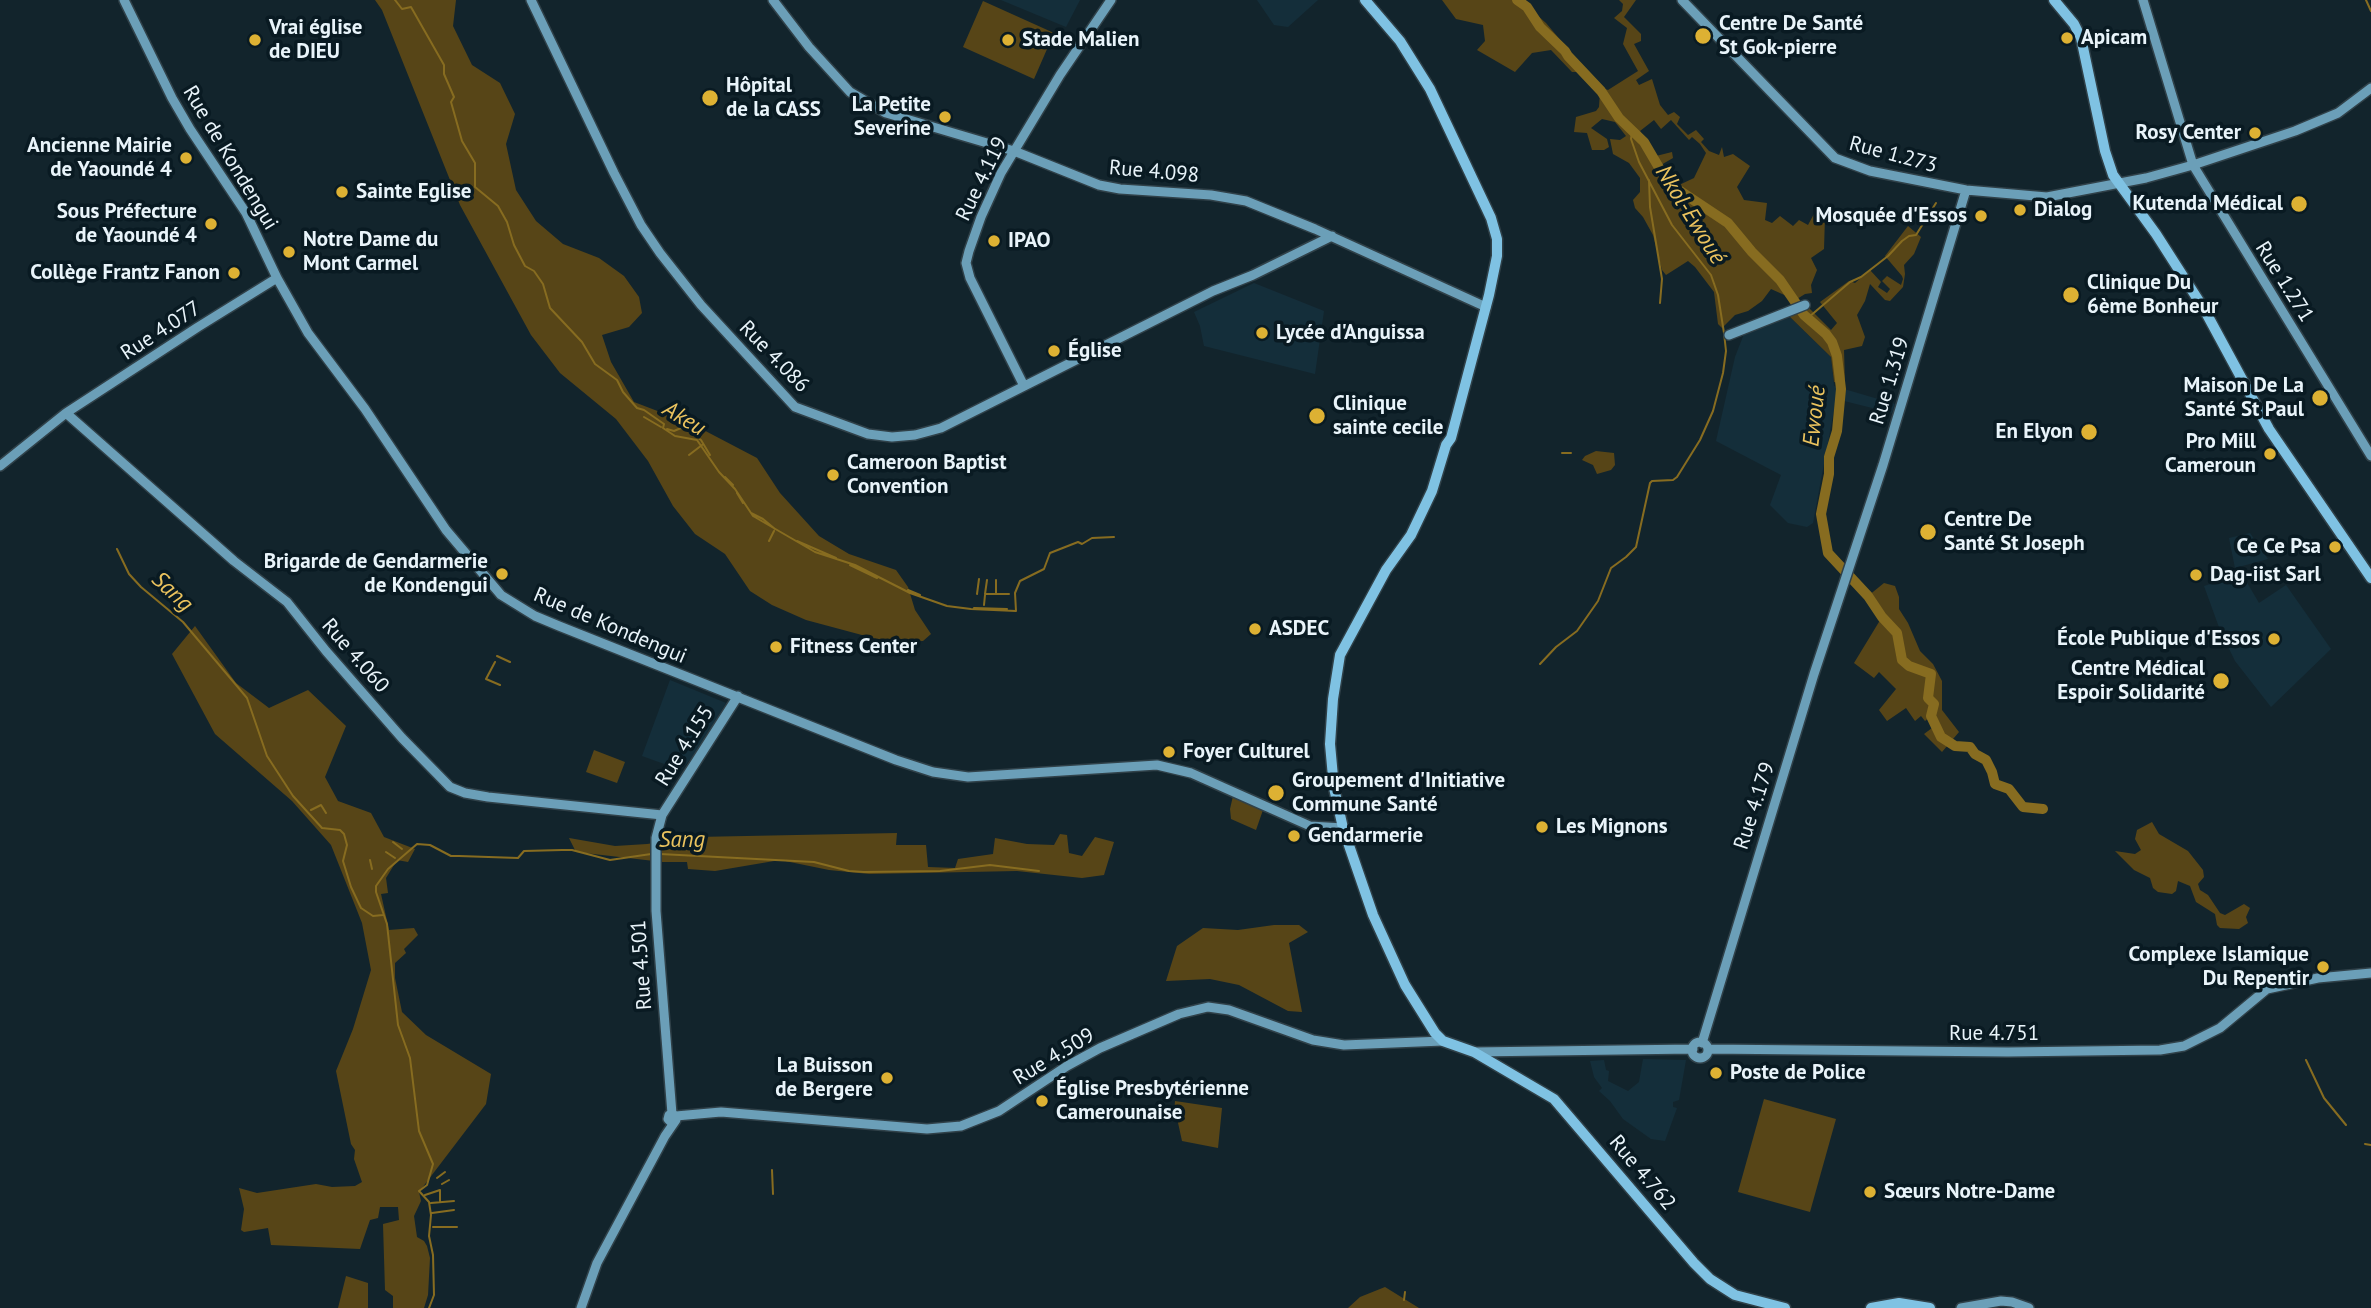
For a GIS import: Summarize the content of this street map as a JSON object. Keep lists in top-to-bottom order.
{
  "streets": {
    "main road": ["Rue 4.762"],
    "street": [
      "Rue 1.273",
      "Rue de Kondengui",
      "Rue 4.098",
      "Rue 4.119",
      "Rue 1.271",
      "Rue 4.077",
      "Rue 4.086",
      "Rue 1.319",
      "Rue 4.060",
      "Rue 4.155",
      "Rue 4.179",
      "Rue 4.501",
      "Rue 4.751",
      "Rue 4.509"
    ]
  },
  "crossings": [
    ["Rue 1.273", "Rue 1.271"],
    ["Rue 1.273", "Rue 1.319"],
    ["Rue de Kondengui", "Rue 4.077"],
    ["Rue de Kondengui", "Rue 4.155"],
    ["Rue 4.098", "Rue 4.119"],
    ["Rue 4.098", "Rue 4.086"],
    ["Rue 4.119", "Rue 4.086"],
    ["Rue 4.077", "Rue 4.060"],
    ["Rue 1.319", "Rue 4.179"],
    ["Rue 4.060", "Rue 4.155"],
    ["Rue 4.060", "Rue 4.501"],
    ["Rue 4.155", "Rue 4.501"],
    ["Rue 4.179", "Rue 4.751"],
    ["Rue 4.501", "Rue 4.509"],
    ["Rue 4.751", "Rue 4.762"],
    ["Rue 4.509", "Rue 4.762"]
  ],
  "water": [
    "Nkol-Ewoué",
    "Ewoué",
    "Akeu",
    "Sang"
  ],
  "places": [
    "Centre De Santé St Gok-pierre",
    "Apicam",
    "Vrai église de DIEU",
    "Stade Malien",
    "Hôpital de la CASS",
    "La Petite Severine",
    "Rosy Center",
    "Ancienne Mairie de Yaoundé 4",
    "Sainte Eglise",
    "Kutenda Médical",
    "Dialog",
    "Mosquée d'Essos",
    "Sous Préfecture de Yaoundé 4",
    "IPAO",
    "Notre Dame du Mont Carmel",
    "Collège Frantz Fanon",
    "Clinique Du 6ème Bonheur",
    "Lycée d'Anguissa",
    "Église",
    "Maison De La Santé St Paul",
    "Clinique sainte cecile",
    "En Elyon",
    "Pro Mill Cameroun",
    "Cameroon Baptist Convention",
    "Centre De Santé St Joseph",
    "Ce Ce Psa",
    "Brigarde de Gendarmerie de Kondengui",
    "Dag-iist Sarl",
    "ASDEC",
    "École Publique d'Essos",
    "Fitness Center",
    "Centre Médical Espoir Solidarité",
    "Foyer Culturel",
    "Groupement d'Initiative Commune Santé",
    "Les Mignons",
    "Gendarmerie",
    "Complexe Islamique Du Repentir",
    "Poste de Police",
    "La Buisson de Bergere",
    "Église Presbytérienne Camerounaise",
    "Sœurs Notre-Dame"
  ]
}
